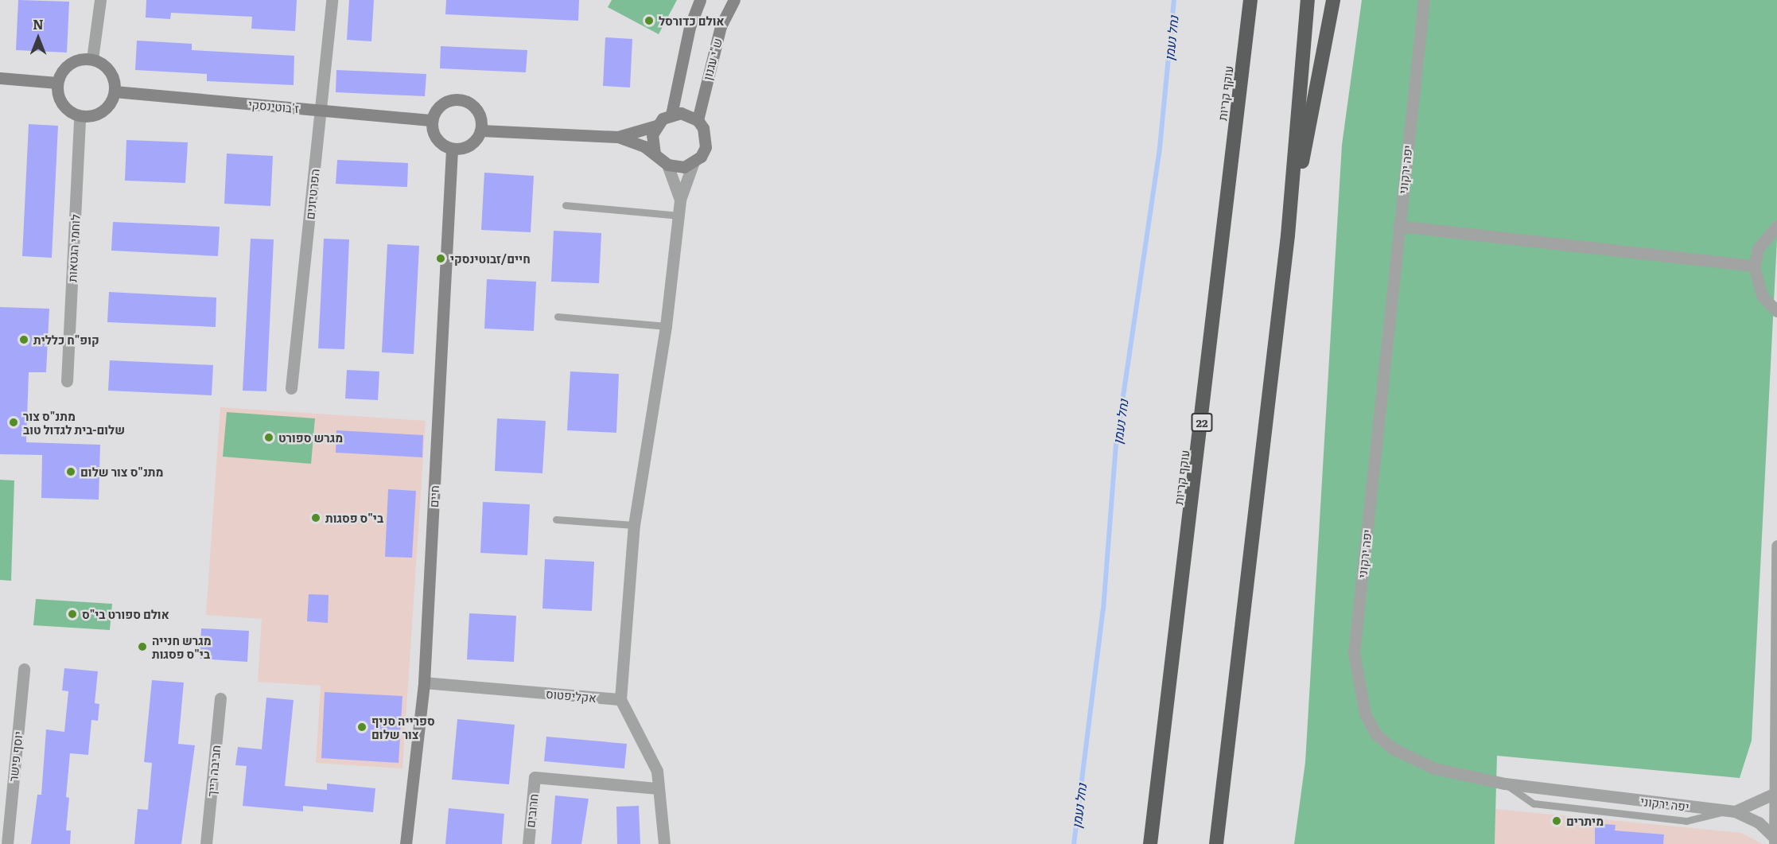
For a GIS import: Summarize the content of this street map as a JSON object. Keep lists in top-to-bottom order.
{
  "streets": {
    "highway": ["עוקף קריות", "22"],
    "street": [
      "ש\"י עגנון",
      "ז'בוטינסקי",
      "יפה ירקוני",
      "הפרטיזנים",
      "לוחמי הגטאות",
      "חיים",
      "אקליפטוס",
      "יוסף פישר",
      "חביבה רייך",
      "חרובים"
    ]
  },
  "crossings": [
    ["ז'בוטינסקי", "הפרטיזנים"],
    ["ז'בוטינסקי", "לוחמי הגטאות"],
    ["ז'בוטינסקי", "חיים"],
    ["חיים", "אקליפטוס"]
  ],
  "water": ["נחל נעמן"],
  "places": [
    "אולם כדורסל",
    "חיים/זבוטינסקי",
    "קופ\"ח כללית",
    "מתנ\"ס צור שלום-בית לגדול טוב",
    "מגרש ספורט",
    "מתנ\"ס צור שלום",
    "בי\"ס פסגות",
    "אולם ספורט בי\"ס",
    "מגרש חנייה בי\"ס פסגות",
    "ספרייה סניף צור שלום",
    "מיתרים"
  ],
  "north": "top"
}
